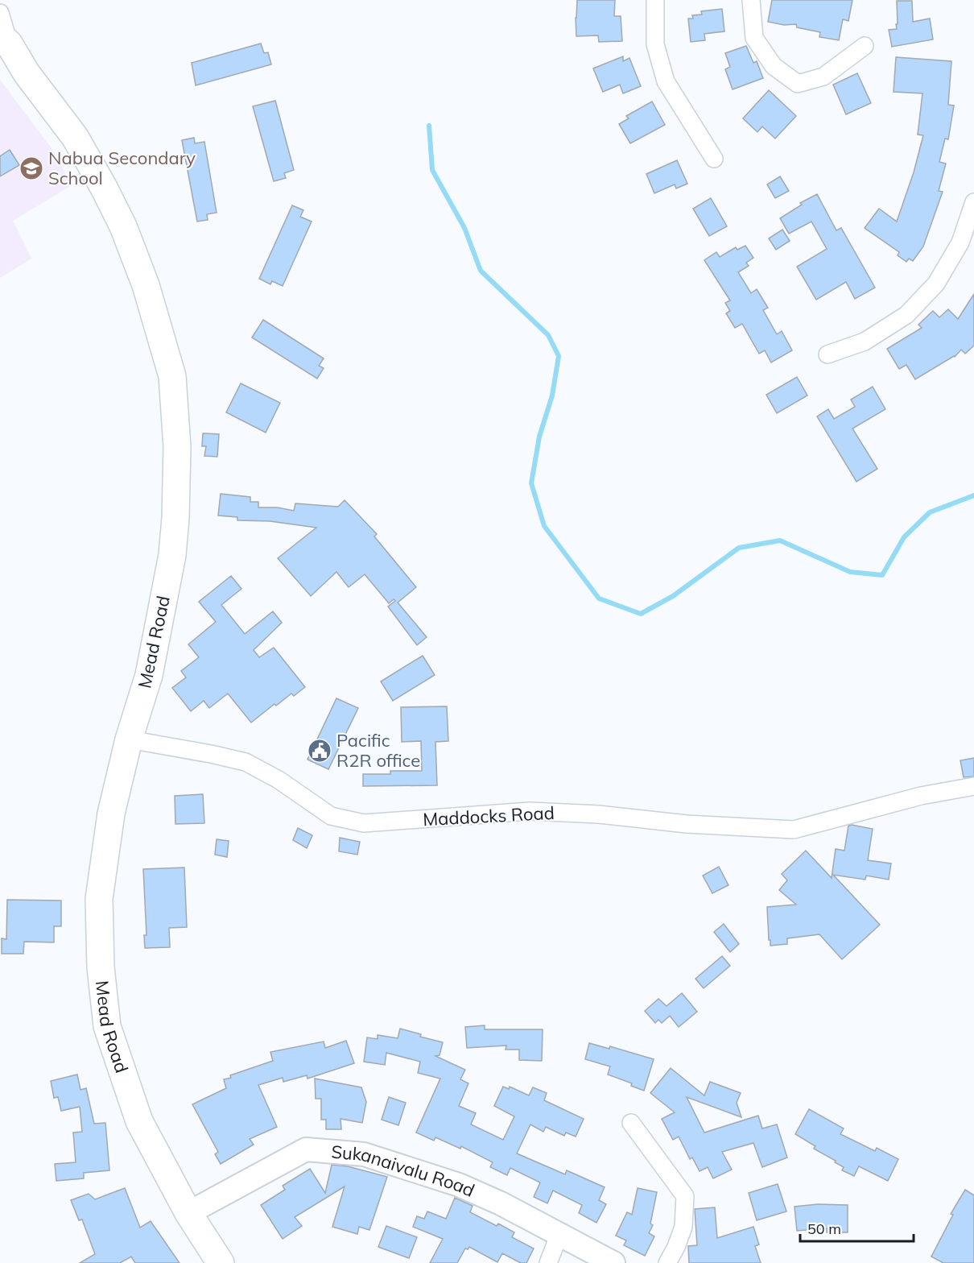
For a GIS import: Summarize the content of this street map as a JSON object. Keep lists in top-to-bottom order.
{
  "streets": {
    "main road": ["Mead Road", "Sukanaivalu Road"],
    "street": ["Maddocks Road"]
  },
  "crossings": [
    ["Mead Road", "Maddocks Road"],
    ["Mead Road", "Sukanaivalu Road"]
  ],
  "places": {
    "school or university": ["Nabua Secondary School"],
    "public building": ["Pacific R2R office"]
  },
  "scale_bar": "50 m"
}
